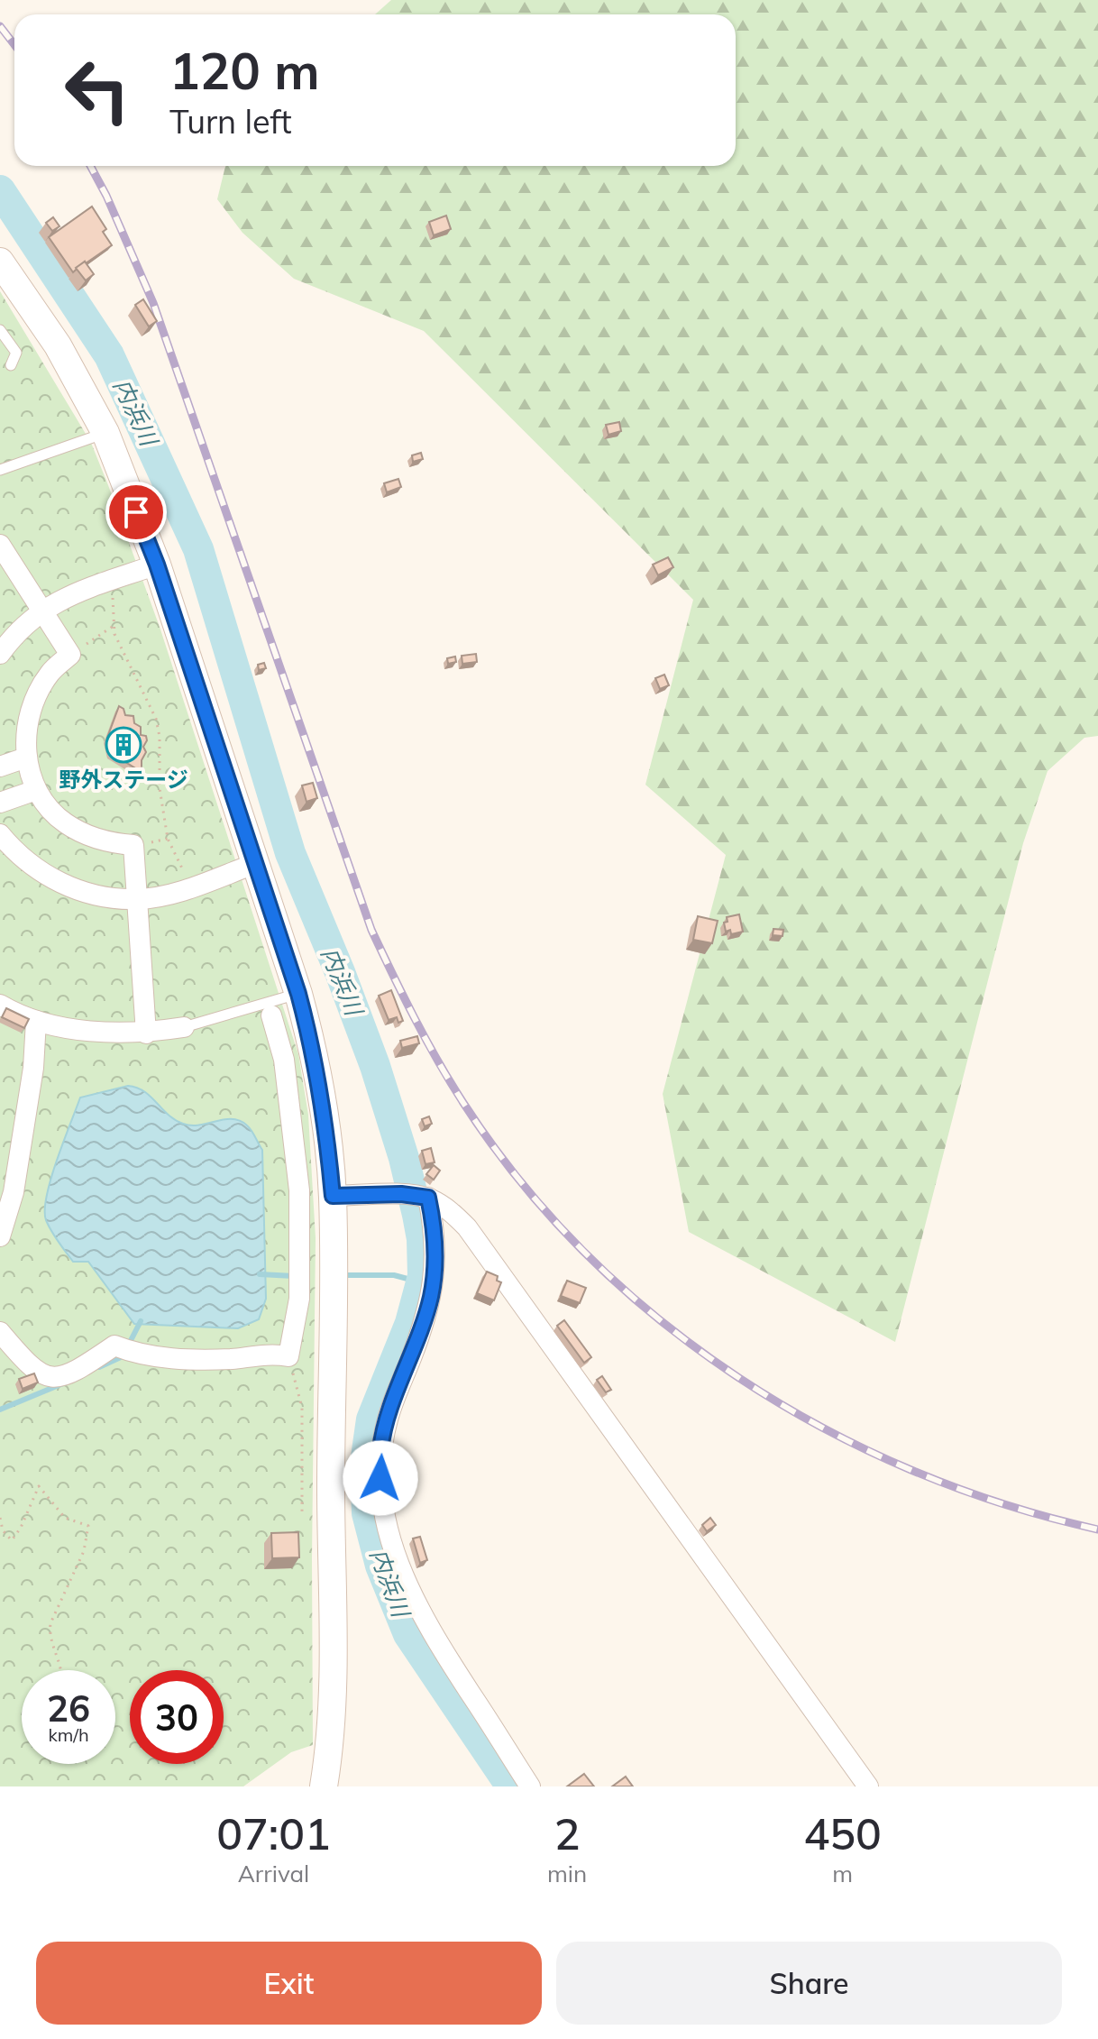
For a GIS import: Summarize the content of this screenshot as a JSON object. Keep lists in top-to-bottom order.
{
  "water": ["内浜川"],
  "places": {
    "building": ["野外ステージ"]
  },
  "page": {
    "turn": ["120 m", "Turn left"],
    "speed": "26 km/h",
    "limit": "30",
    "eta": [
      "07:01",
      "Arrival",
      "2",
      "min",
      "450",
      "m"
    ],
    "buttons": ["Exit", "Share"]
  }
}
